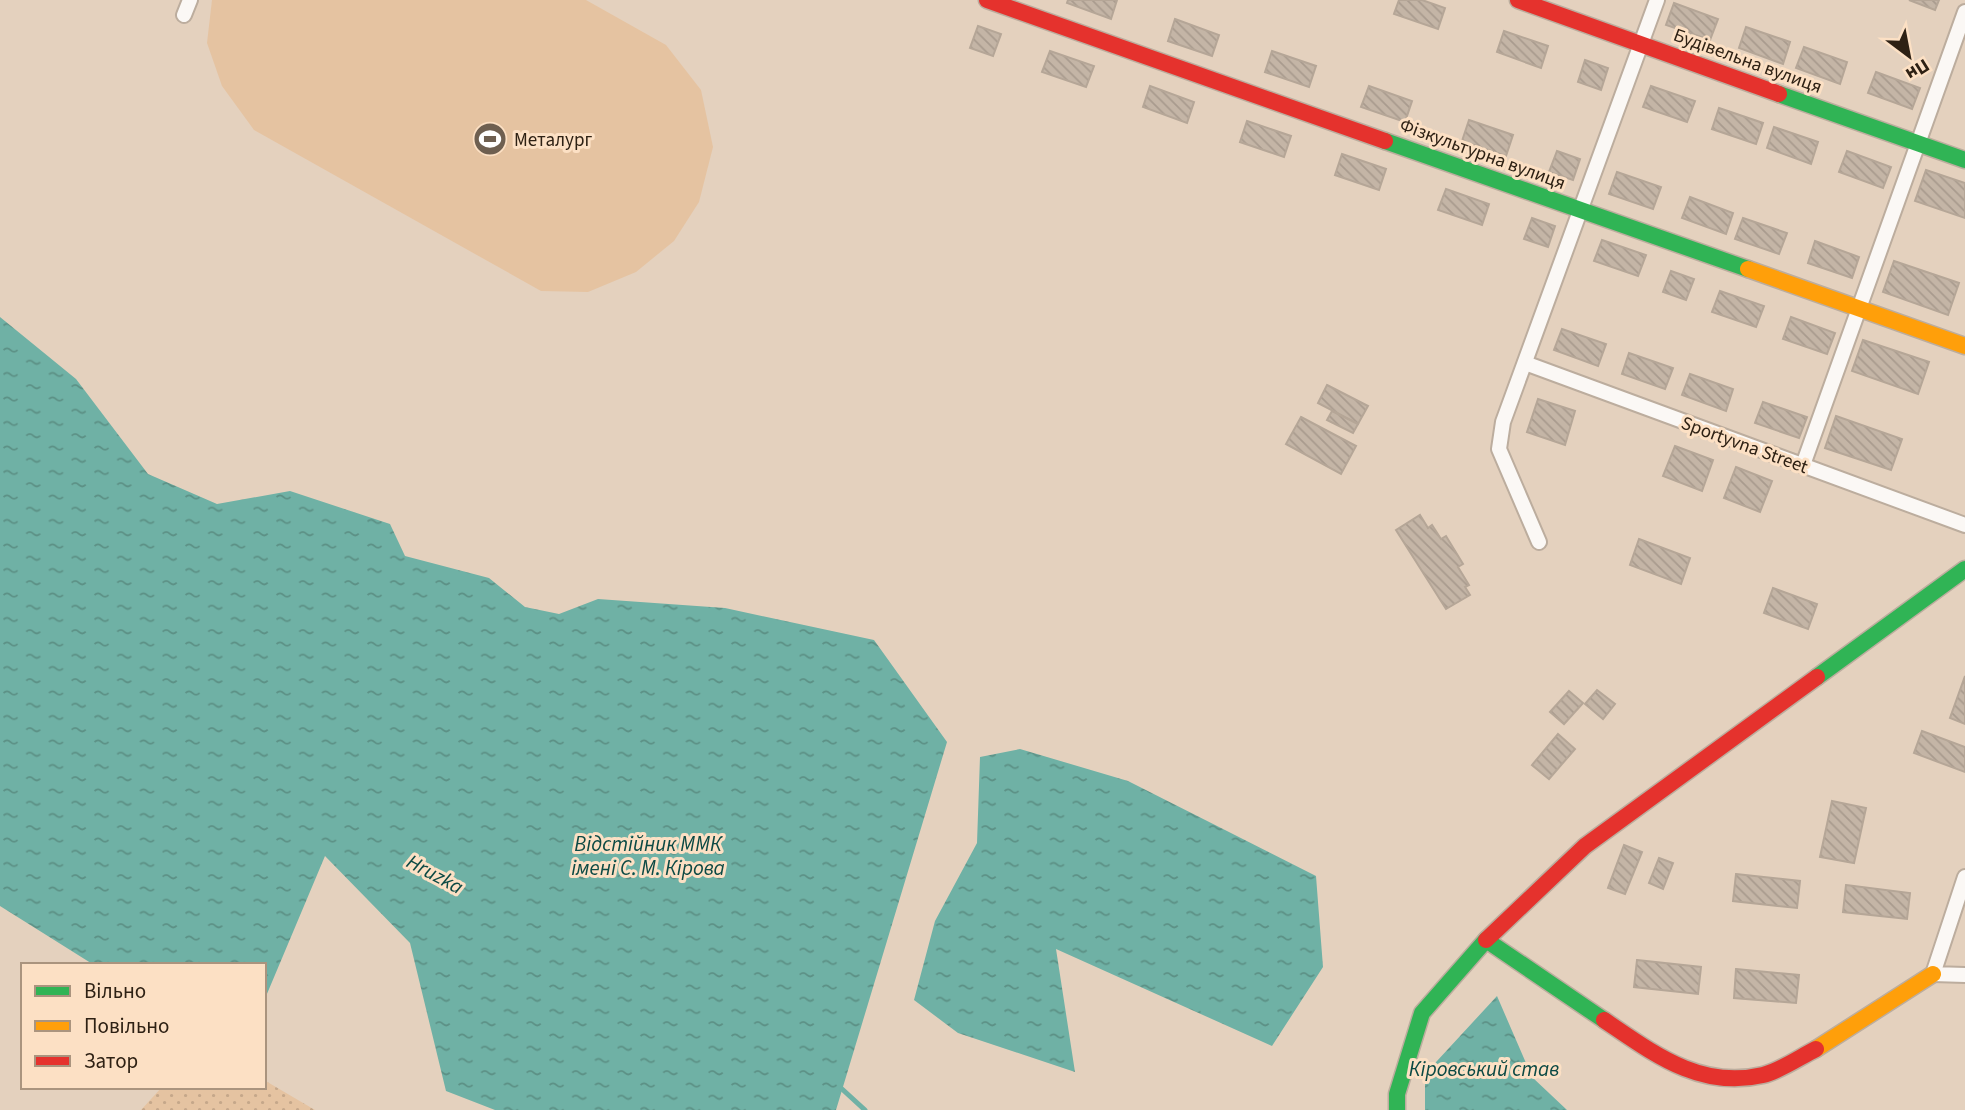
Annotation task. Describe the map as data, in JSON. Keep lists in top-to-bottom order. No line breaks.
{"streets":{"street":["Будівельна вулиця","Фiзкультурна вулиця","Sportyvna Street"]},"water":["Відстійник ММК імені С. М. Кірова","Hruzka","Кіровський став"],"places":{"sports":["Металург"]},"legend":["Вільно","Повільно","Затор"],"north":"bottom right"}
